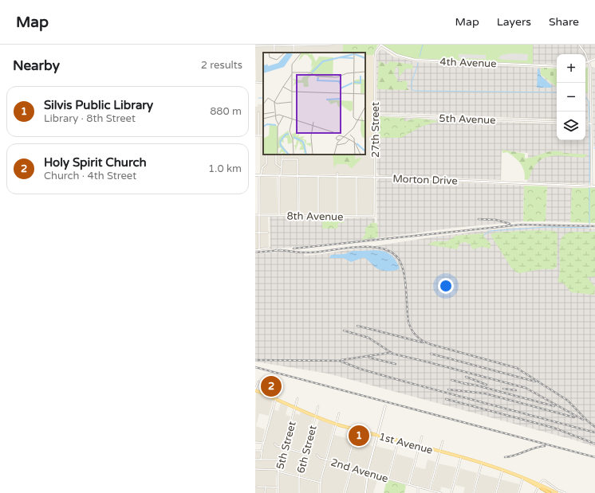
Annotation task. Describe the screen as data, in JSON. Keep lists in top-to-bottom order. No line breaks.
{"streets":{"main road":["1st Avenue"],"street":["4th Avenue","5th Avenue","27th Street","Morton Drive","8th Avenue","5th Street","6th Street","2nd Avenue"]},"crossings":[["4th Avenue","27th Street"],["5th Avenue","27th Street"],["27th Street","Morton Drive"],["27th Street","8th Avenue"],["1st Avenue","5th Street"],["1st Avenue","6th Street"]],"page":{"header":"Map","nav":["Map","Layers","Share"],"heading":["Nearby","2 results"],"map_buttons":["+","−"],"list":[{"mark":"1","name":"Silvis Public Library","note":"Library · 8th Street","value":"880 m"},{"mark":"2","name":"Holy Spirit Church","note":"Church · 4th Street","value":"1.0 km"}],"pins":["2","1"]}}
